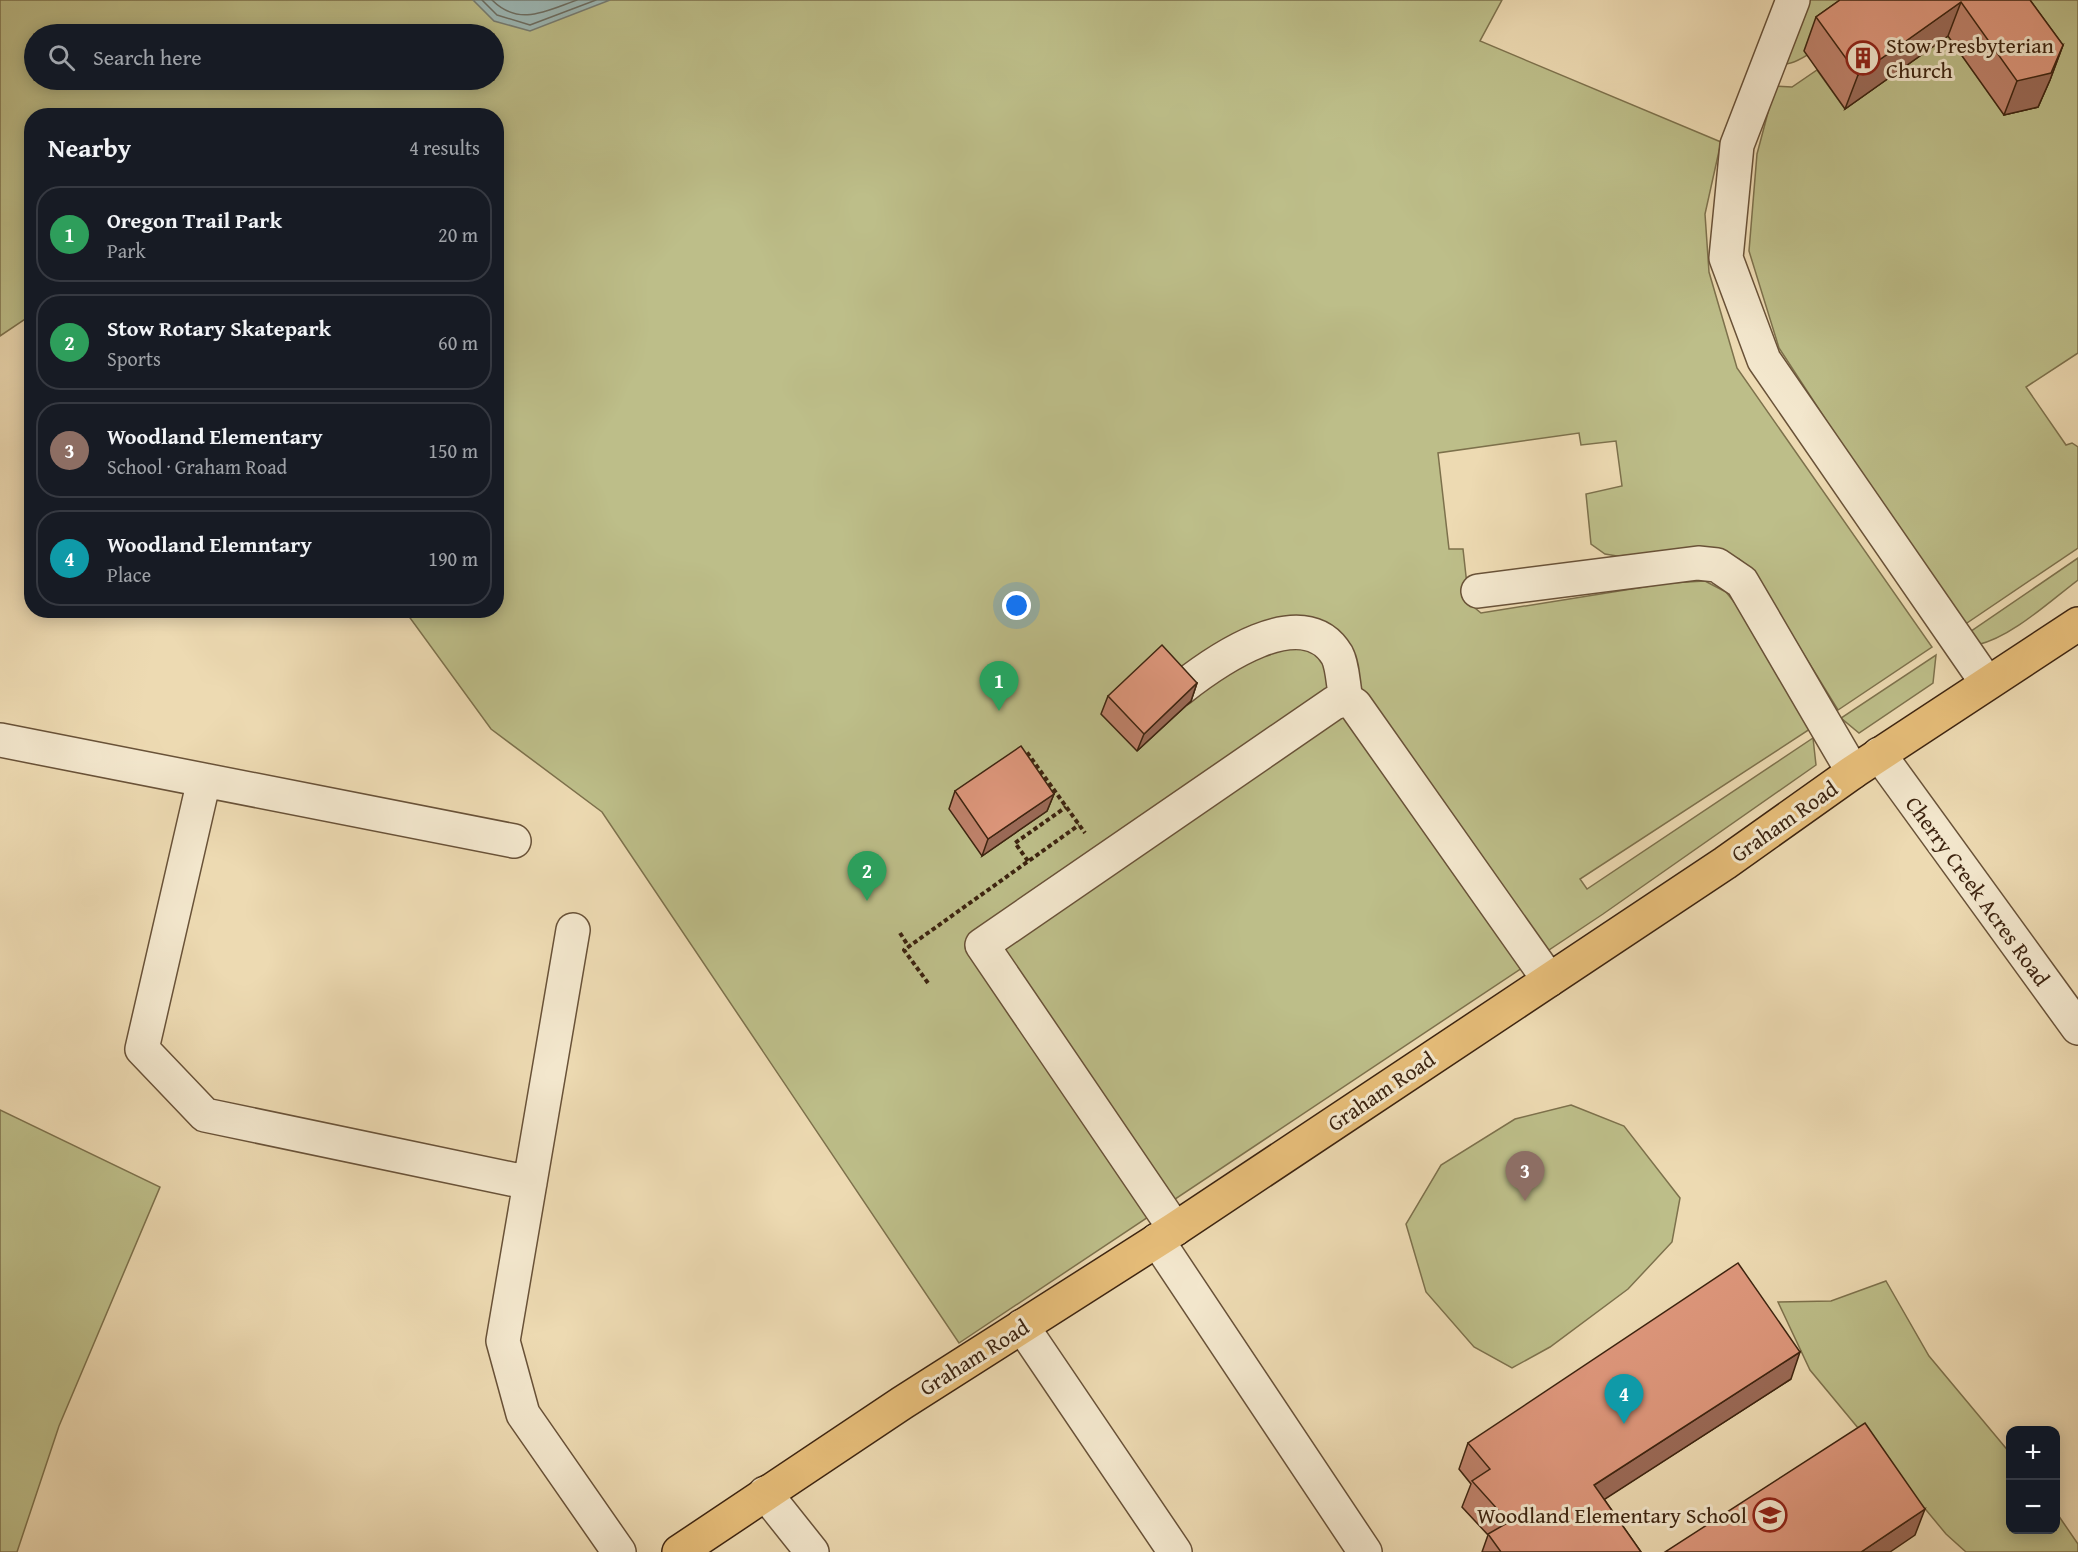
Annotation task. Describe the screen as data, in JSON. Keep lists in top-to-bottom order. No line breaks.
{"streets":{"main road":["Graham Road"],"street":["Cherry Creek Acres Road"]},"crossings":[["Graham Road","Cherry Creek Acres Road"]],"places":{"building":["Stow Presbyterian Church"],"school or university":["Woodland Elementary School"]},"page":{"search":"Search here","heading":["Nearby","4 results"],"list":[{"mark":"1","name":"Oregon Trail Park","note":"Park","value":"20 m"},{"mark":"2","name":"Stow Rotary Skatepark","note":"Sports","value":"60 m"},{"mark":"3","name":"Woodland Elementary","note":"School · Graham Road","value":"150 m"},{"mark":"4","name":"Woodland Elemntary","note":"Place","value":"190 m"}],"pins":["1","2","3","4"],"map_buttons":["+","−"]}}
